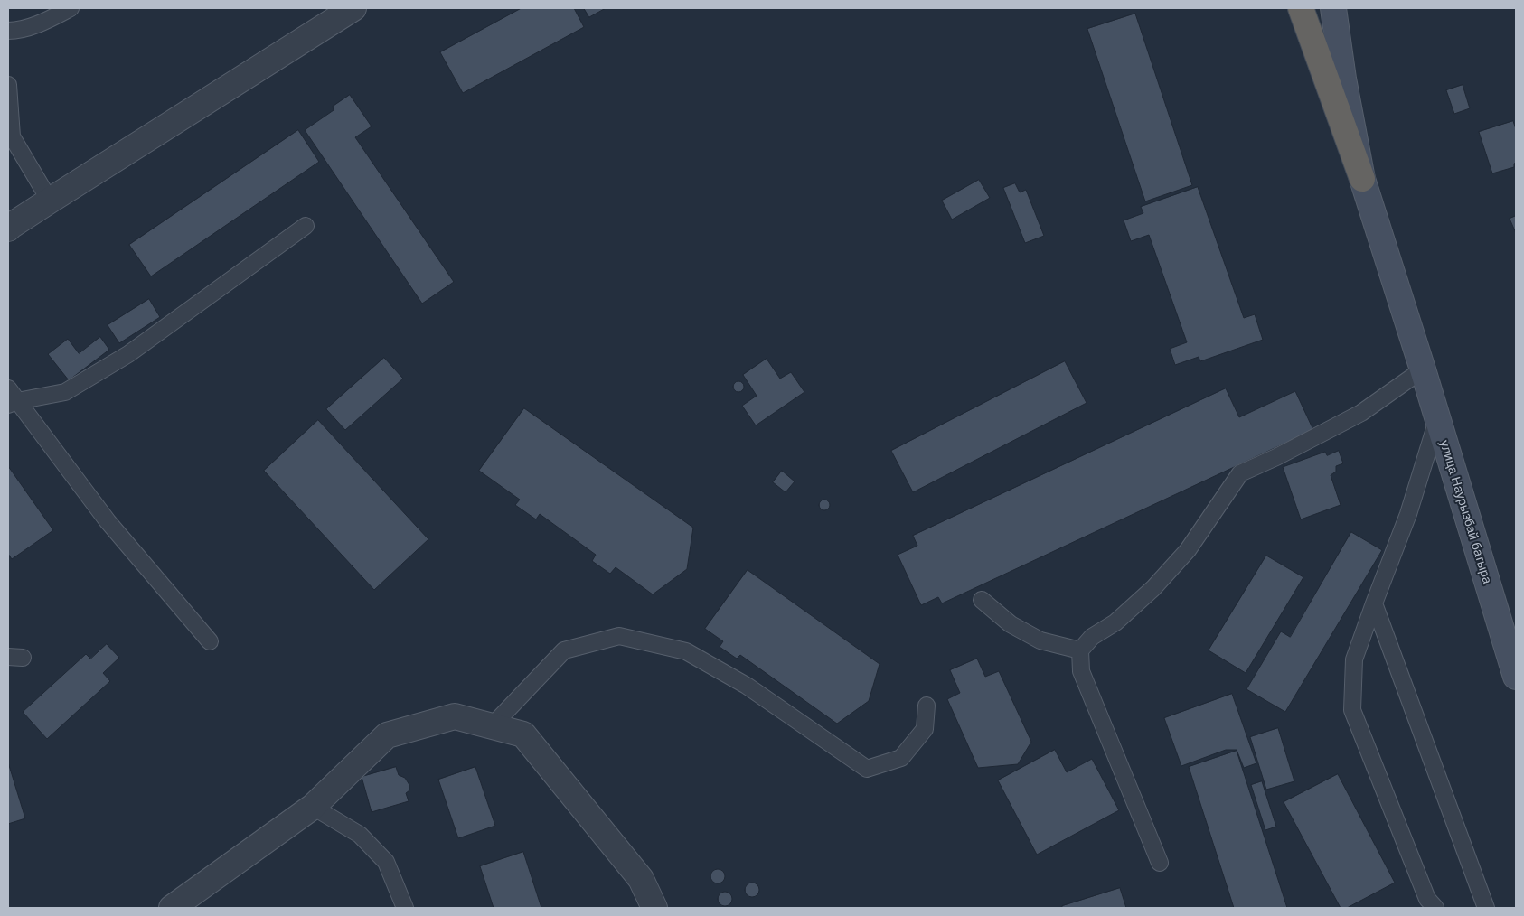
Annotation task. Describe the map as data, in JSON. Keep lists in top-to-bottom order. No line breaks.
{"streets":{"main road":["улица Наурызбай батыра"]}}
